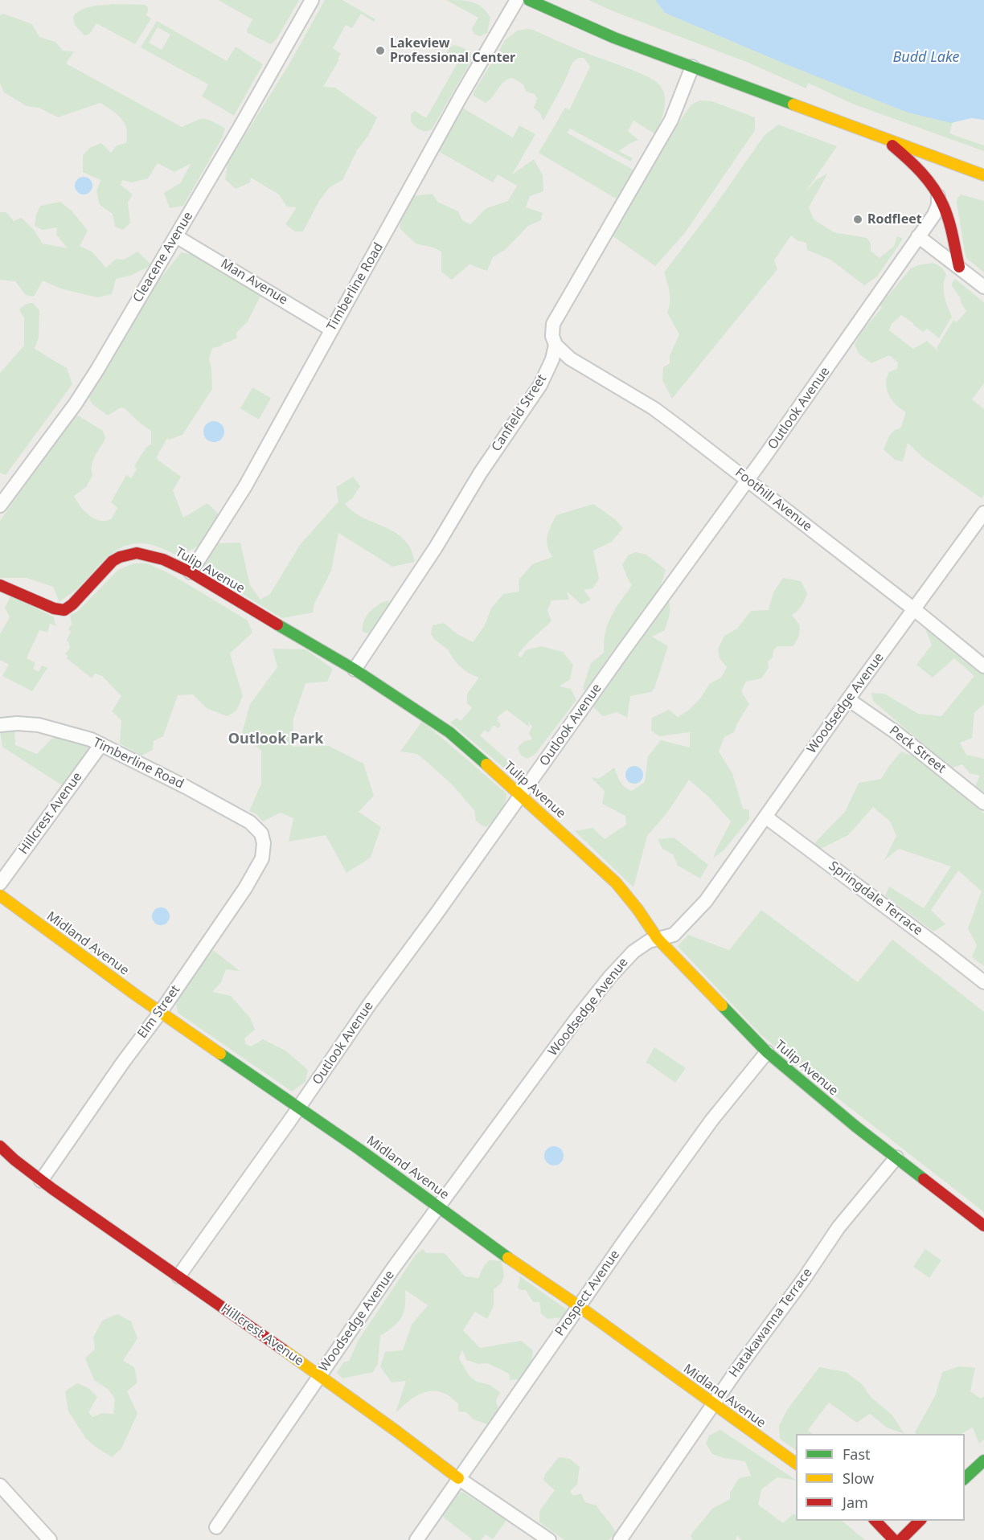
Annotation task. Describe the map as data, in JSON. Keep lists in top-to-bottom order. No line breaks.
{"streets":{"street":["Cleacene Avenue","Man Avenue","Timberline Road","Outlook Avenue","Canfield Street","Foothill Avenue","Tulip Avenue","Woodsedge Avenue","Peck Street","Hillcrest Avenue","Springdale Terrace","Midland Avenue","Elm Street","Prospect Avenue","Hatakawanna Terrace"]},"crossings":[["Cleacene Avenue","Man Avenue"],["Man Avenue","Timberline Road"],["Timberline Road","Tulip Avenue"],["Timberline Road","Hillcrest Avenue"],["Timberline Road","Elm Street"],["Outlook Avenue","Foothill Avenue"],["Outlook Avenue","Tulip Avenue"],["Outlook Avenue","Hillcrest Avenue"],["Outlook Avenue","Midland Avenue"],["Canfield Street","Foothill Avenue"],["Canfield Street","Tulip Avenue"],["Foothill Avenue","Woodsedge Avenue"],["Tulip Avenue","Woodsedge Avenue"],["Tulip Avenue","Prospect Avenue"],["Tulip Avenue","Hatakawanna Terrace"],["Woodsedge Avenue","Peck Street"],["Woodsedge Avenue","Hillcrest Avenue"],["Woodsedge Avenue","Springdale Terrace"],["Woodsedge Avenue","Midland Avenue"],["Hillcrest Avenue","Elm Street"],["Hillcrest Avenue","Prospect Avenue"],["Midland Avenue","Elm Street"],["Midland Avenue","Prospect Avenue"],["Midland Avenue","Hatakawanna Terrace"]],"districts":["Outlook Park"],"water":["Budd Lake"],"places":["Lakeview Professional Center","Rodfleet"],"legend":["Fast","Slow","Jam"]}
